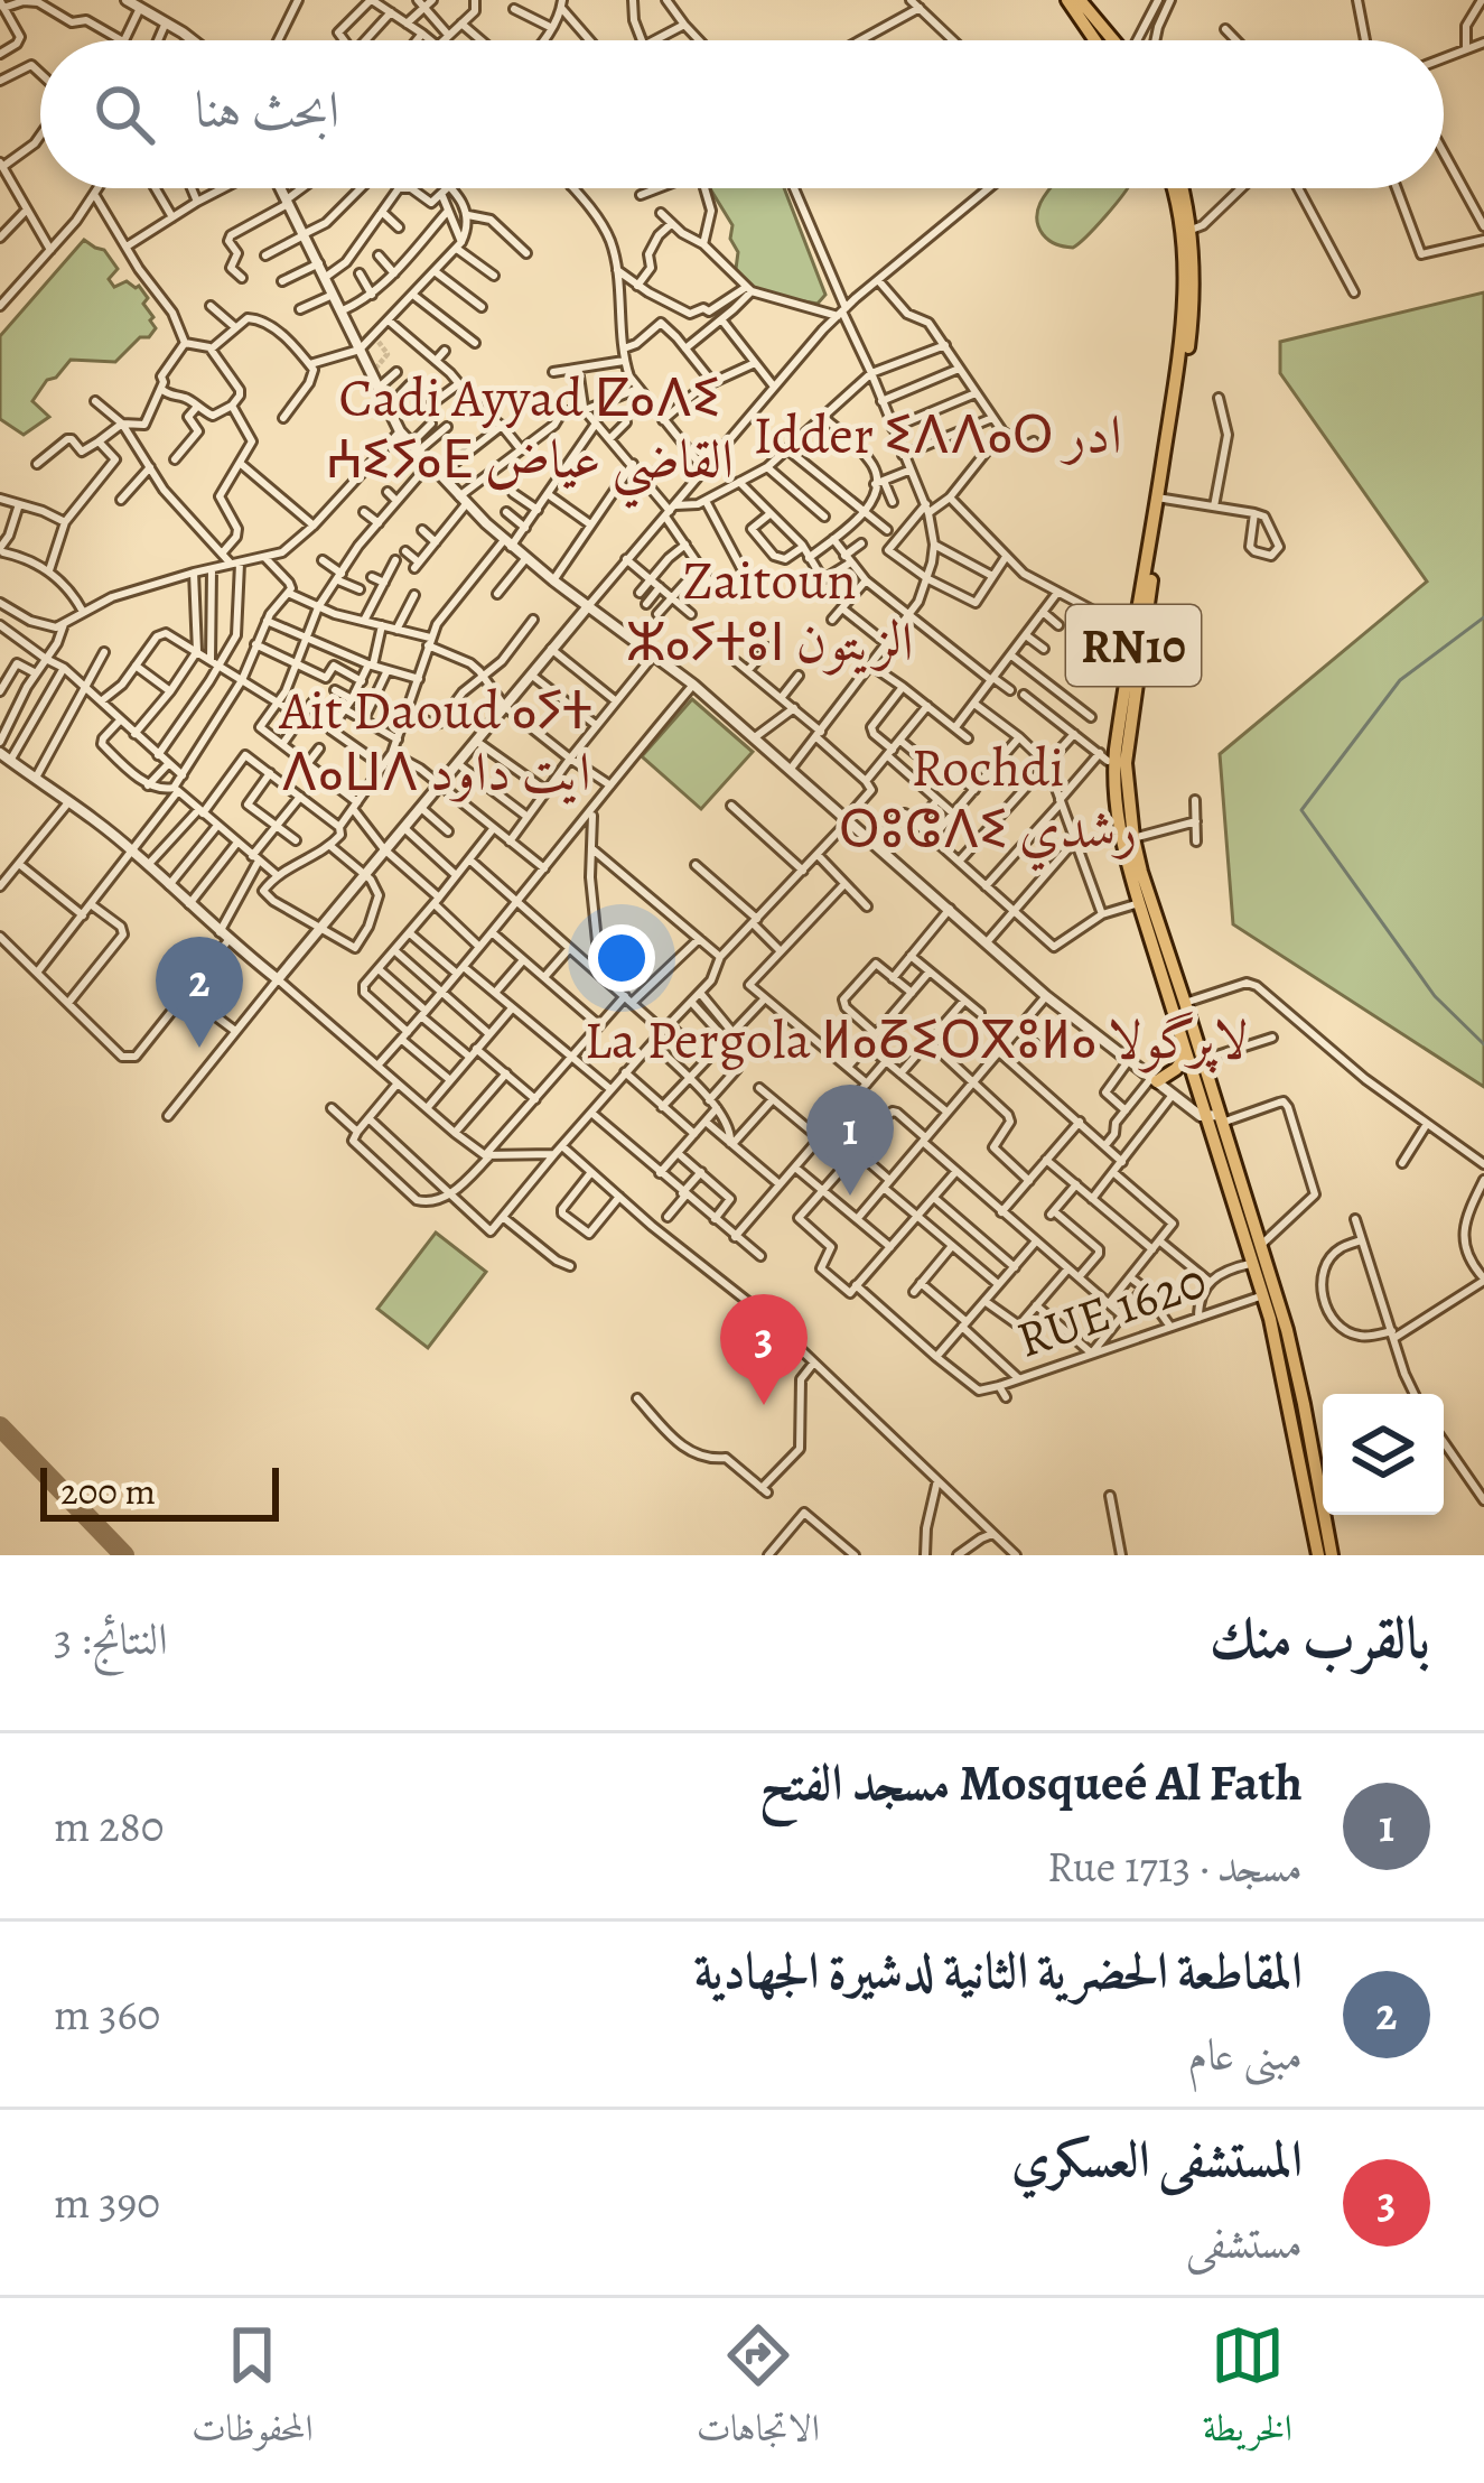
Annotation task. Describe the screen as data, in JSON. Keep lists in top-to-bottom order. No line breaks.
{"streets":{"main road":["RN10"],"street":["RUE 1620"]},"crossings":[["RN10","RUE 1620"]],"districts":["Cadi Ayyad ⵇⴰⴷⵉ ⵄⵉⵢⴰⴹ القاضي عياض","Idder ⵉⴷⴷⴰⵔ ادر","Zaitoun ⵣⴰⵢⵜⵓⵏ الزيتون","Ait Daoud ⴰⵢⵜ ⴷⴰⵡⴷ ايت داود","Rochdi ⵔⵓⵛⴷⵉ رشدي","La Pergola ⵍⴰⵒⵉⵔⴳⵓⵍⴰ لاپرگولا"],"scale_bar":"200 m","page":{"search":"ابحث هنا","pins":["2","1","3"],"scale":"200 m","heading":["بالقرب منك","النتائج: 3"],"list":[{"mark":"1","name":"Mosqueé Al Fath مسجد الفتح","note":"مسجد · Rue 1713","value":"280 m"},{"mark":"2","name":"المقاطعة الحضرية الثانية لدشيرة الجهادية","note":"مبنى عام","value":"360 m"},{"mark":"3","name":"المستشفى العسكري","note":"مستشفى","value":"390 m"}],"nav":["الخريطة","الاتجاهات","المحفوظات"]}}
